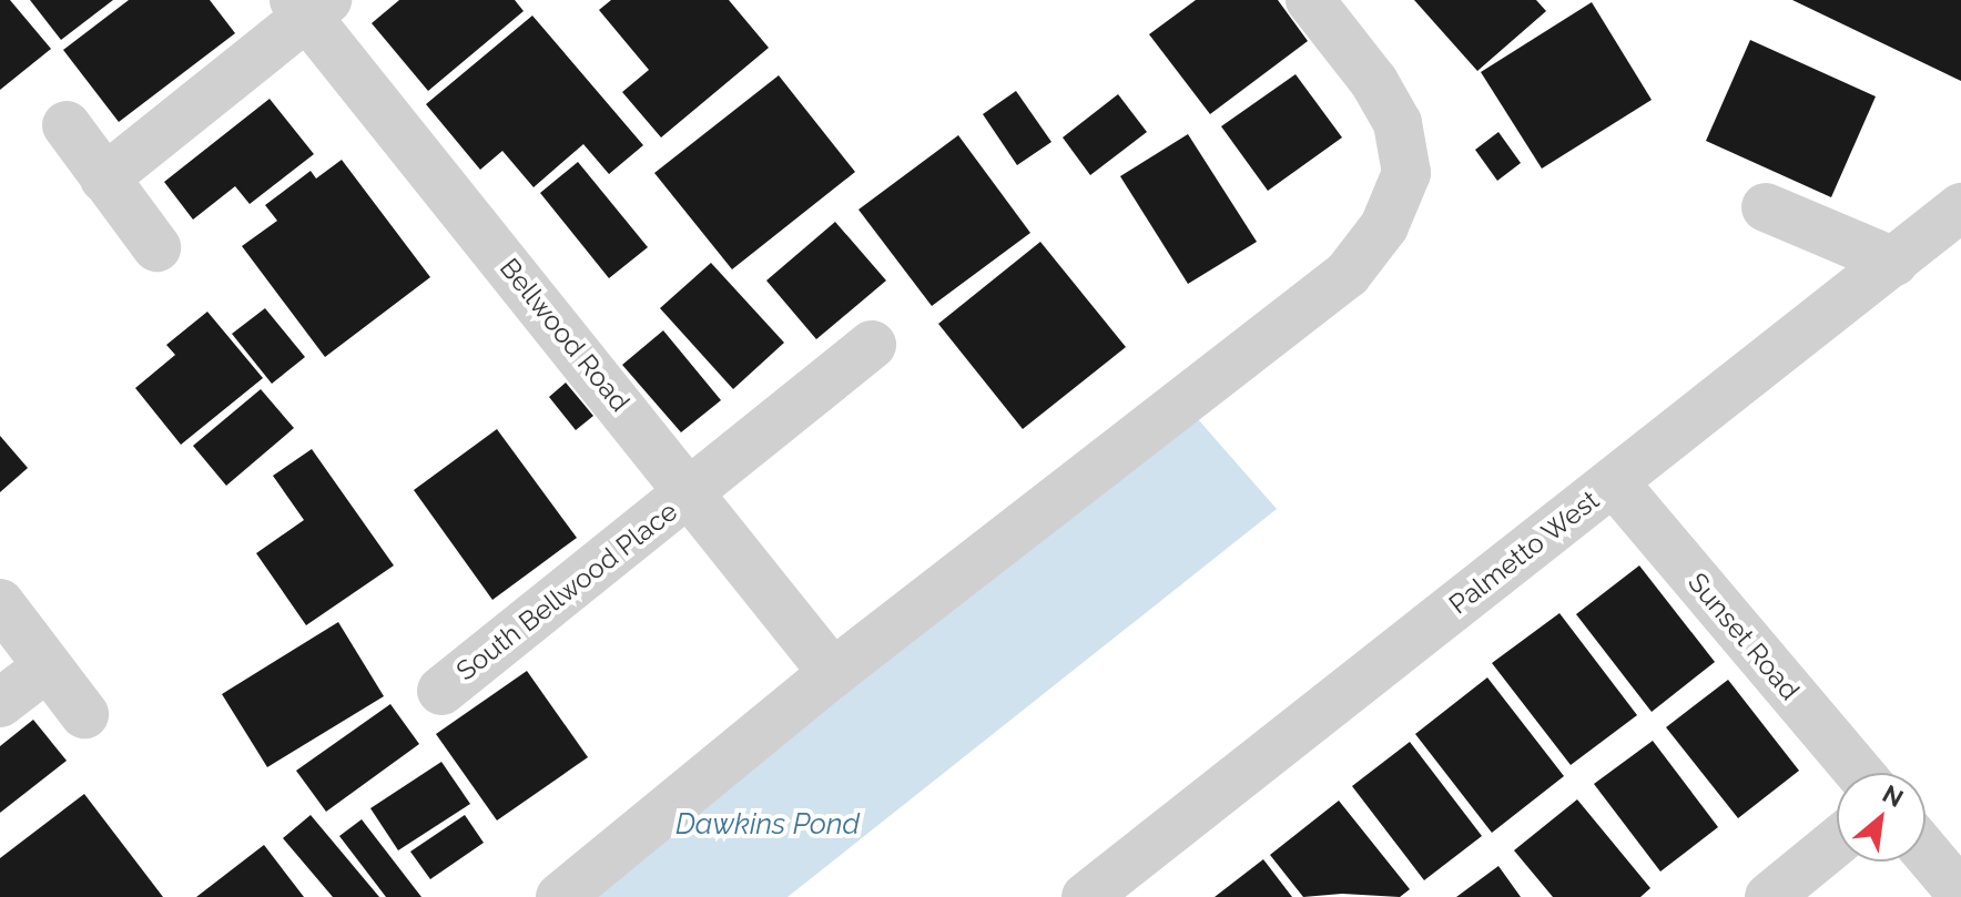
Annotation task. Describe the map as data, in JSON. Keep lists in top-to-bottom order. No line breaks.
{"streets":{"street":["Bellwood Road","Palmetto West","South Bellwood Place","Sunset Road"]},"crossings":[["Bellwood Road","South Bellwood Place"],["Palmetto West","Sunset Road"]],"water":["Dawkins Pond"],"north":"top right"}
